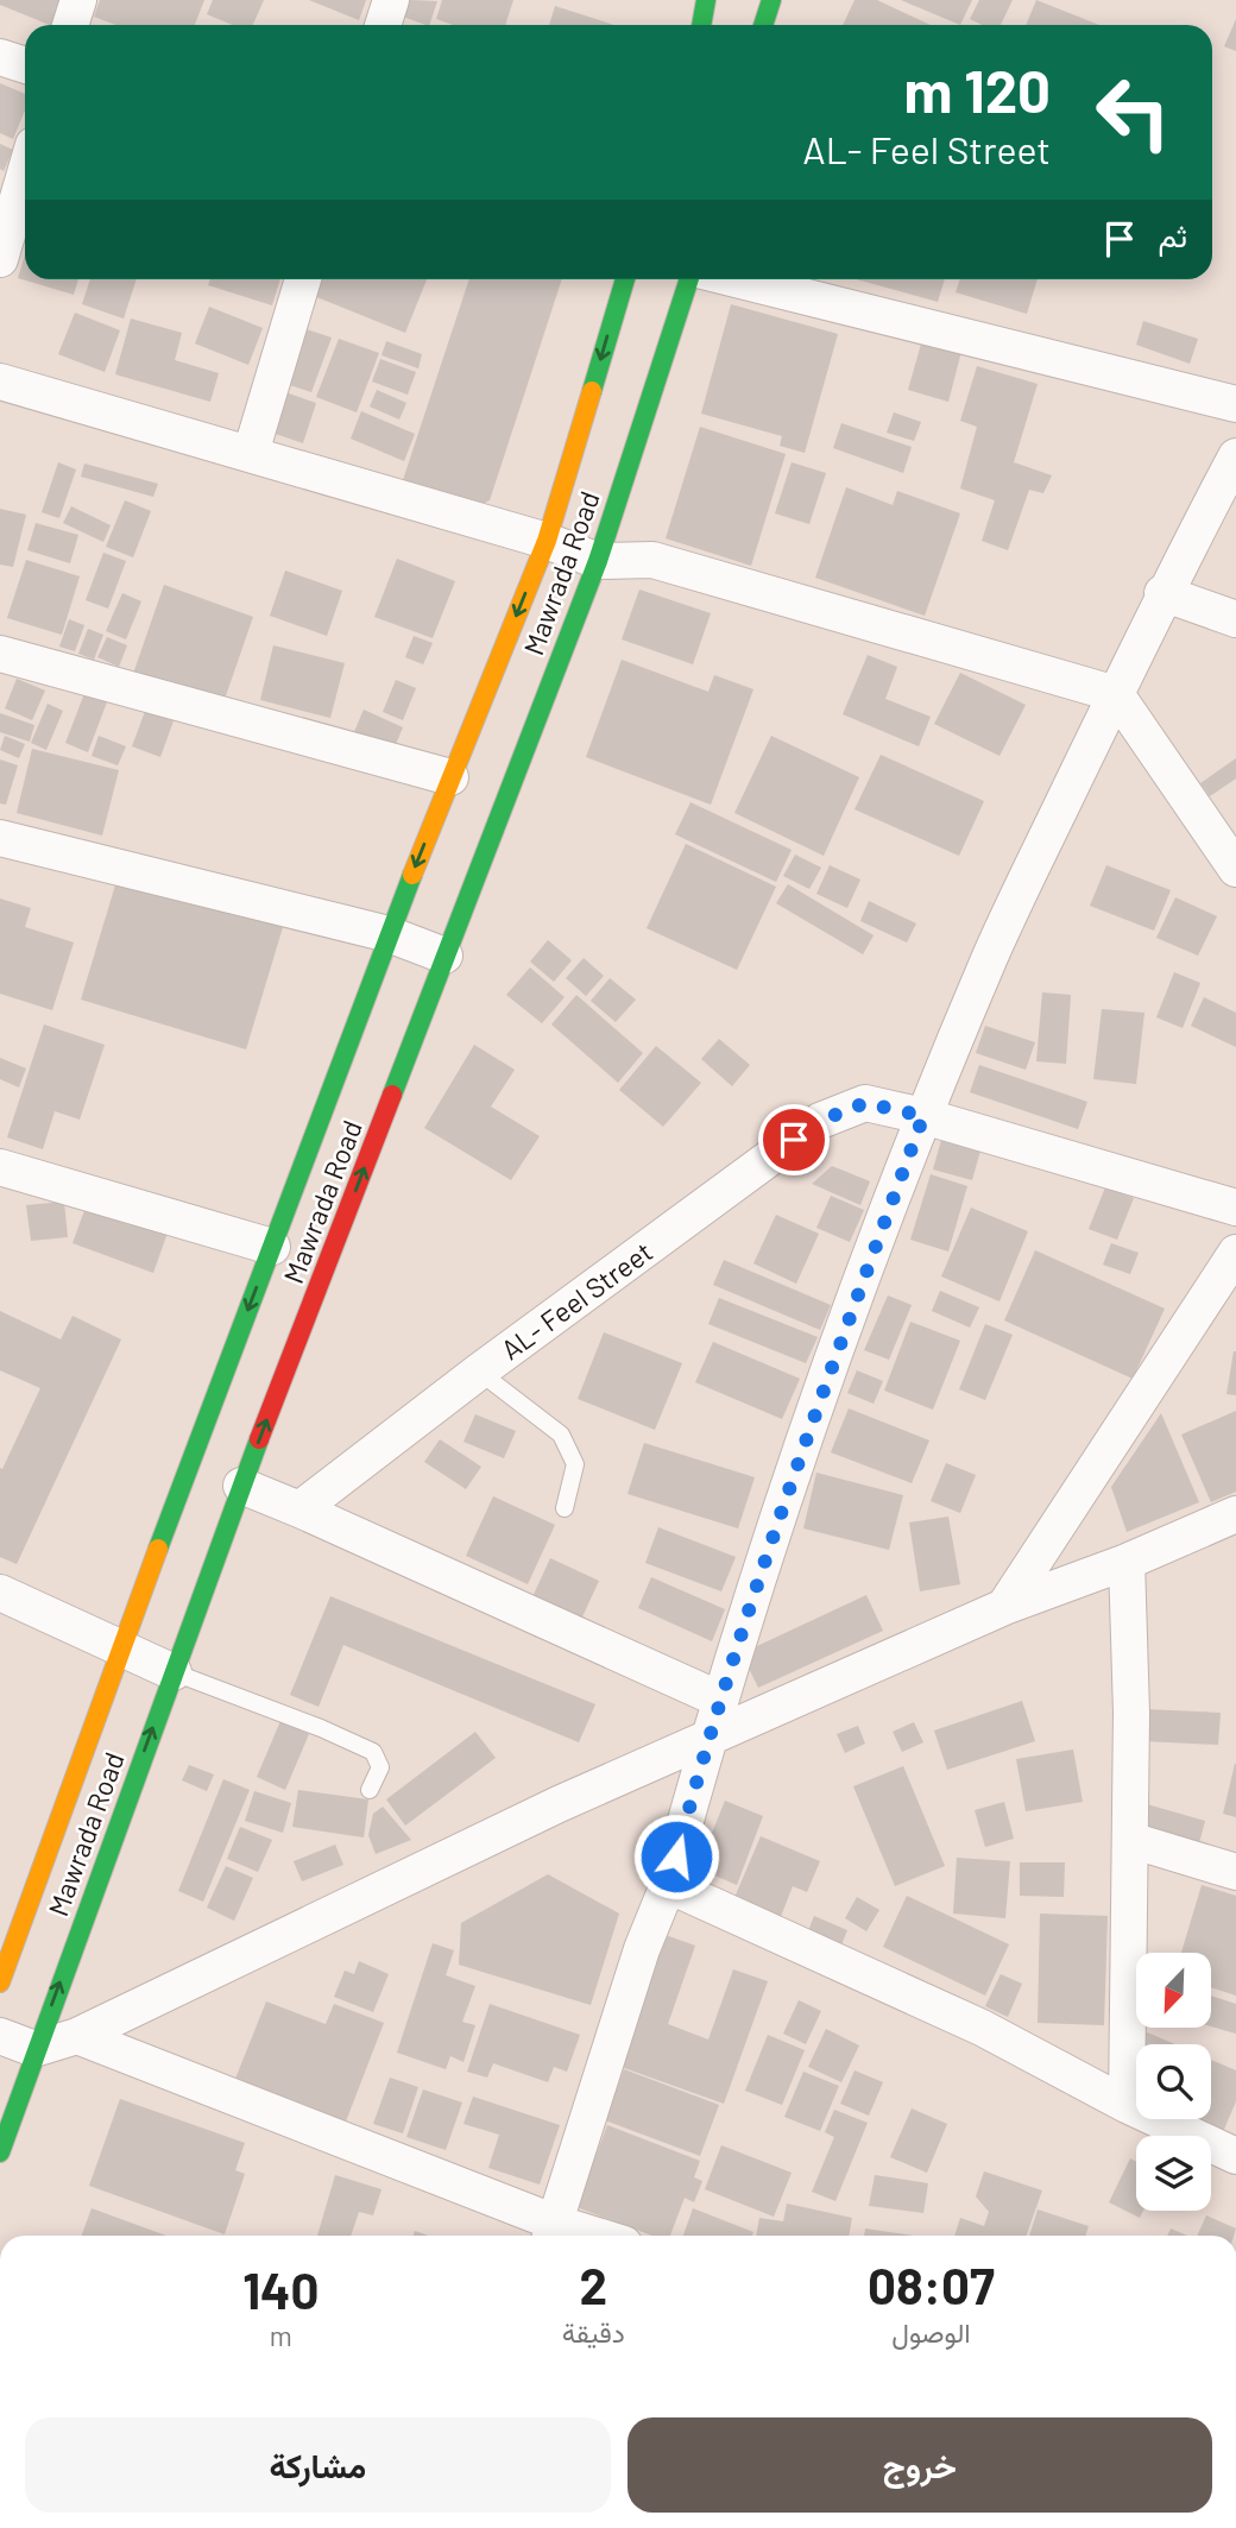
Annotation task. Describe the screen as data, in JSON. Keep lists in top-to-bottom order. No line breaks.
{"streets":{"main road":["Mawrada Road"],"street":["AL- Feel Street"]},"north":"bottom left","page":{"turn":["120 m","AL- Feel Street"],"then":"ثم","eta":["08:07","الوصول","2","دقيقة","140","m"],"buttons":["خروج","مشاركة"]}}
